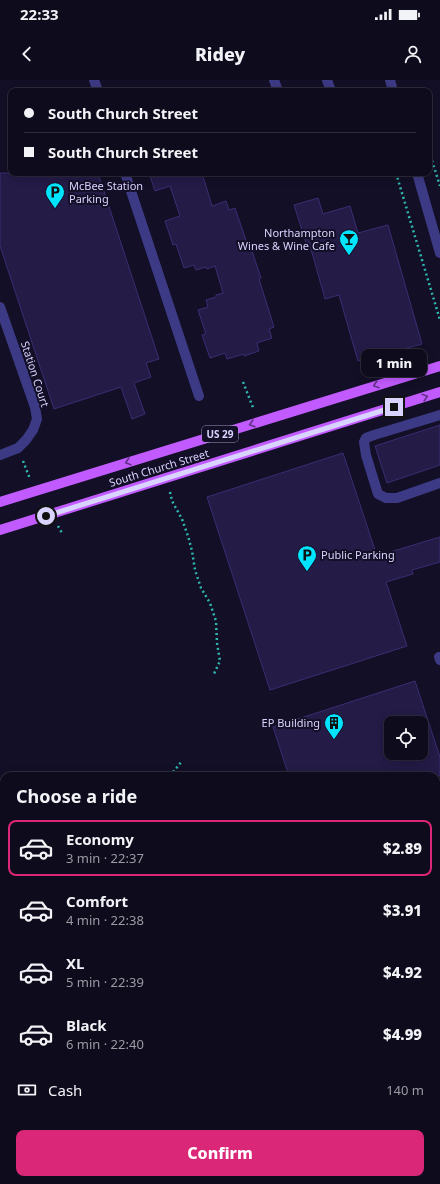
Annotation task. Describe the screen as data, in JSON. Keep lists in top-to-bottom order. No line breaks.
{"streets":{"main road":["US 29","South Church Street"],"street":["Station Court"]},"places":{"parking":["McBee Station Parking","Public Parking"],"bar":["Northampton Wines & Wine Cafe"],"building":["EP Building"]},"page":{"status":"22:33","header":"Ridey","banner":["South Church Street","South Church Street"],"bubble":"1 min","heading":"Choose a ride","list":[{"name":"Economy","note":"3 min · 22:37","value":"$2.89"},{"name":"Comfort","note":"4 min · 22:38","value":"$3.91"},{"name":"XL","note":"5 min · 22:39","value":"$4.92"},{"name":"Black","note":"6 min · 22:40","value":"$4.99"}],"pay":["Cash","140 m"],"buttons":"Confirm"}}
